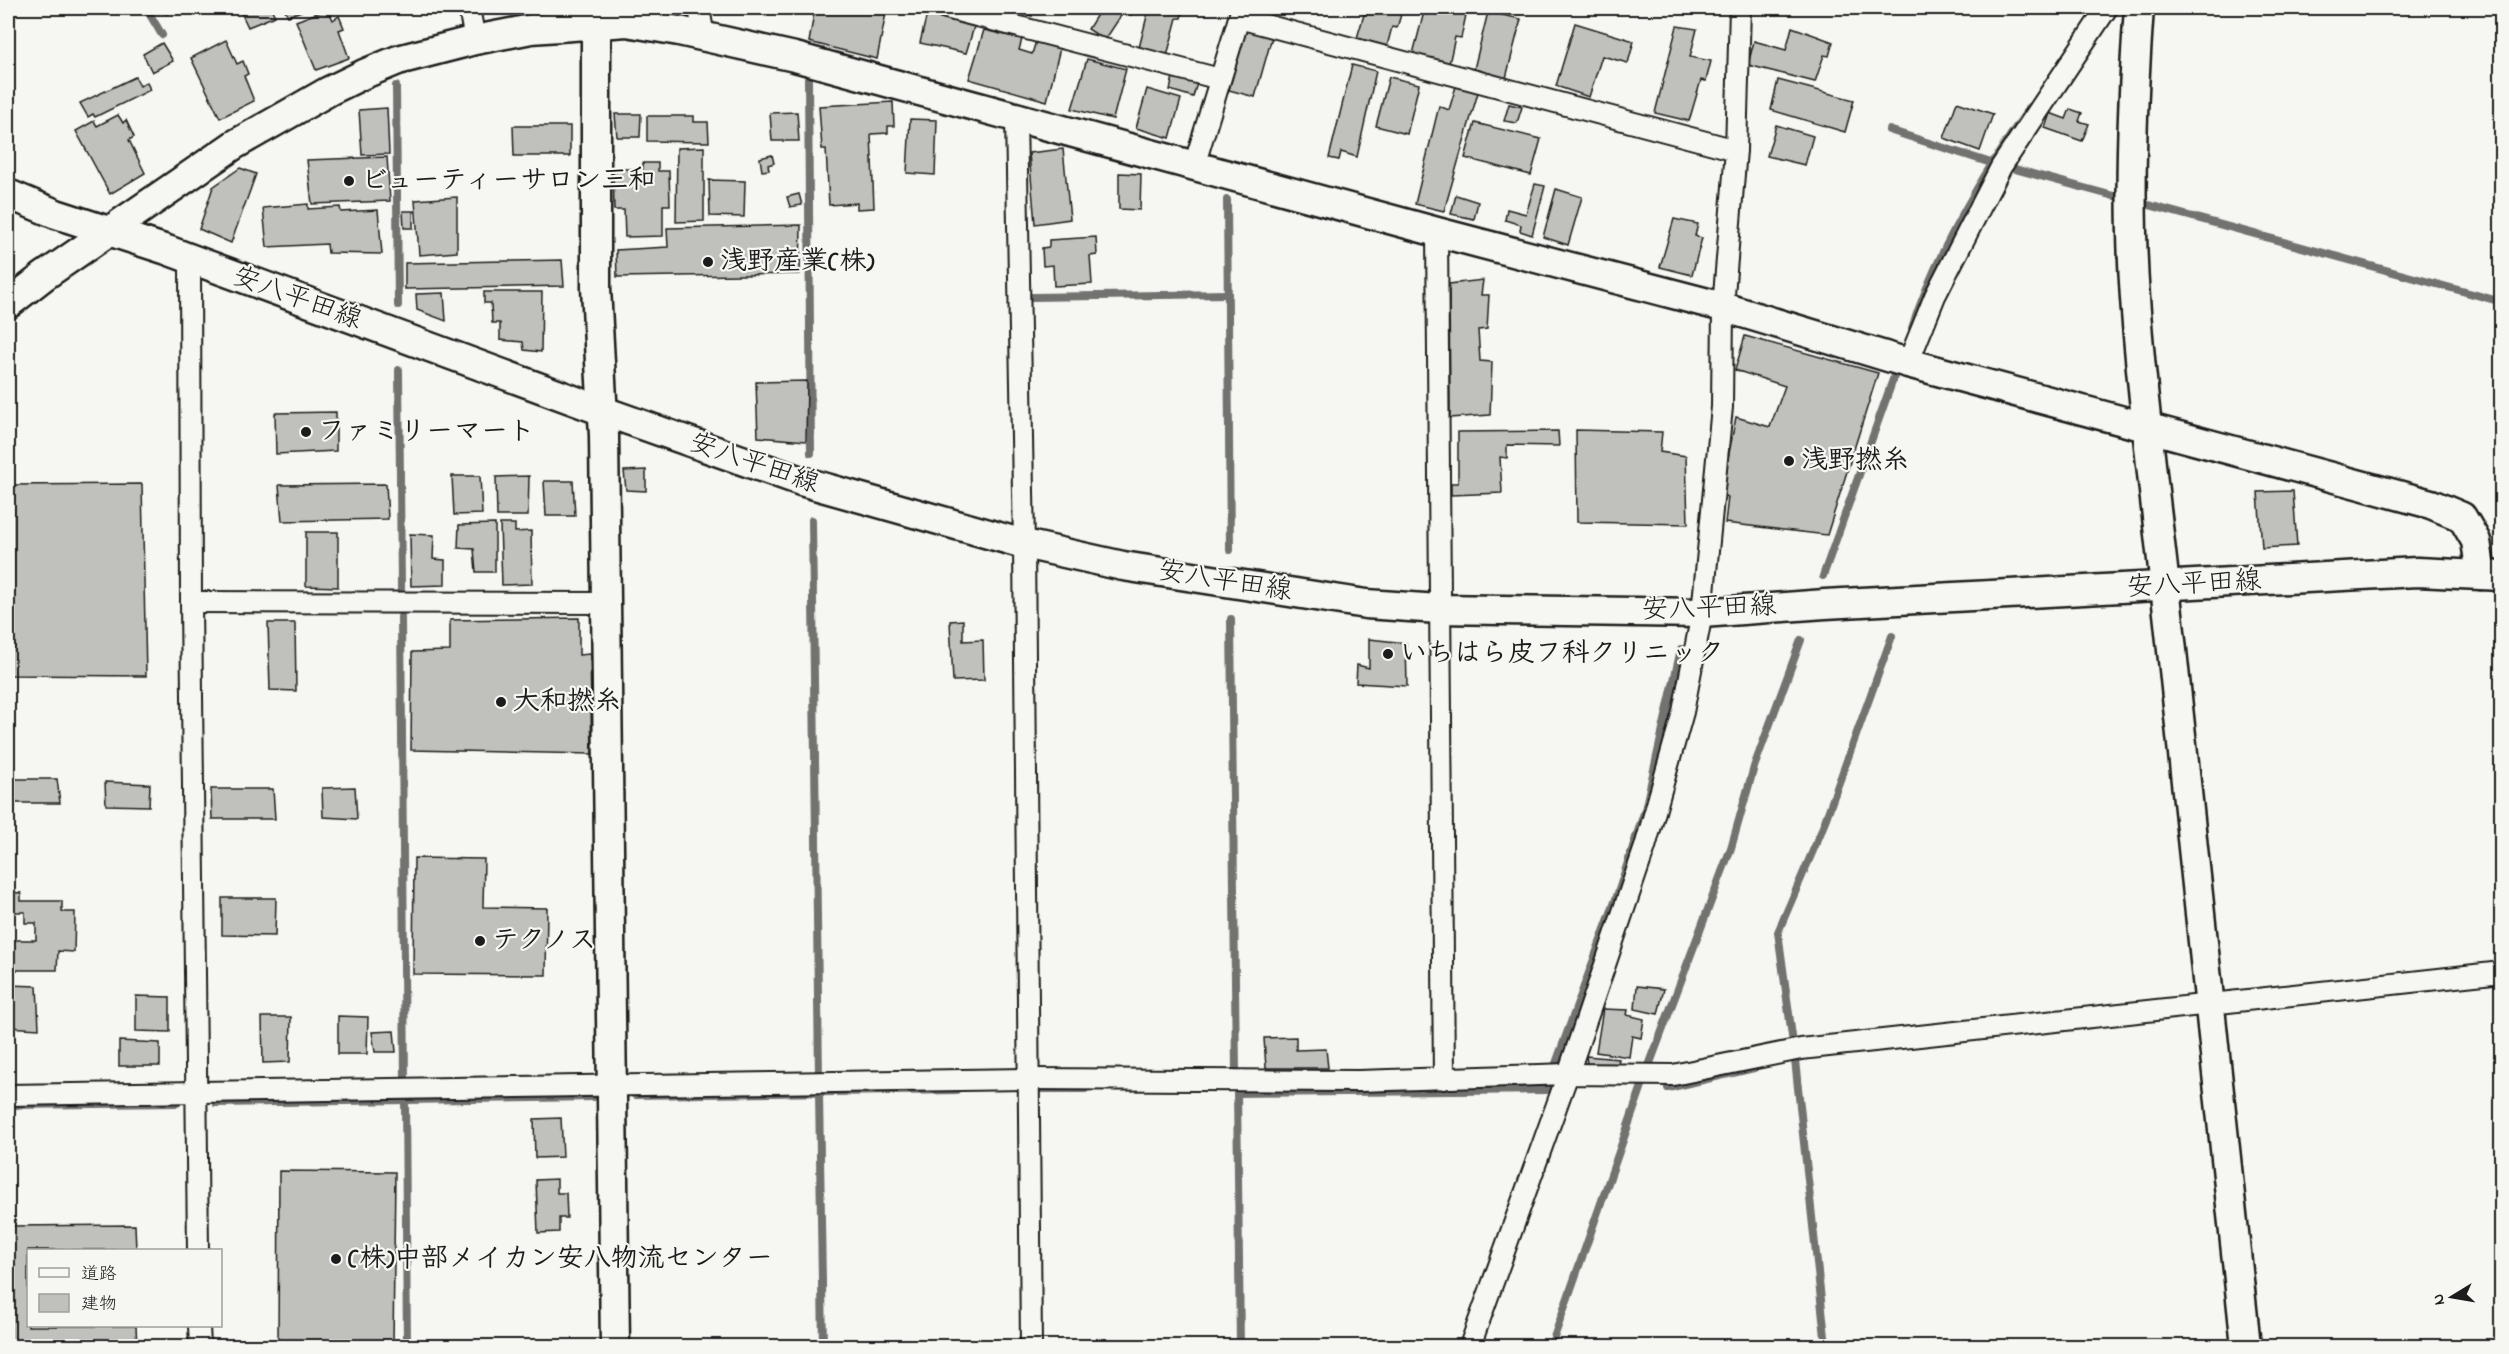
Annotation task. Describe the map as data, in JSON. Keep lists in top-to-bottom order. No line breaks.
{"streets":{"street":["安八平田線"]},"places":["ビューティーサロン三和","浅野産業(株)","ファミリーマート","浅野撚糸","いちはら皮フ科クリニック","大和撚糸","テクノス","(株)中部メイカン安八物流センター"],"legend":["道路","建物"],"north":"left"}
